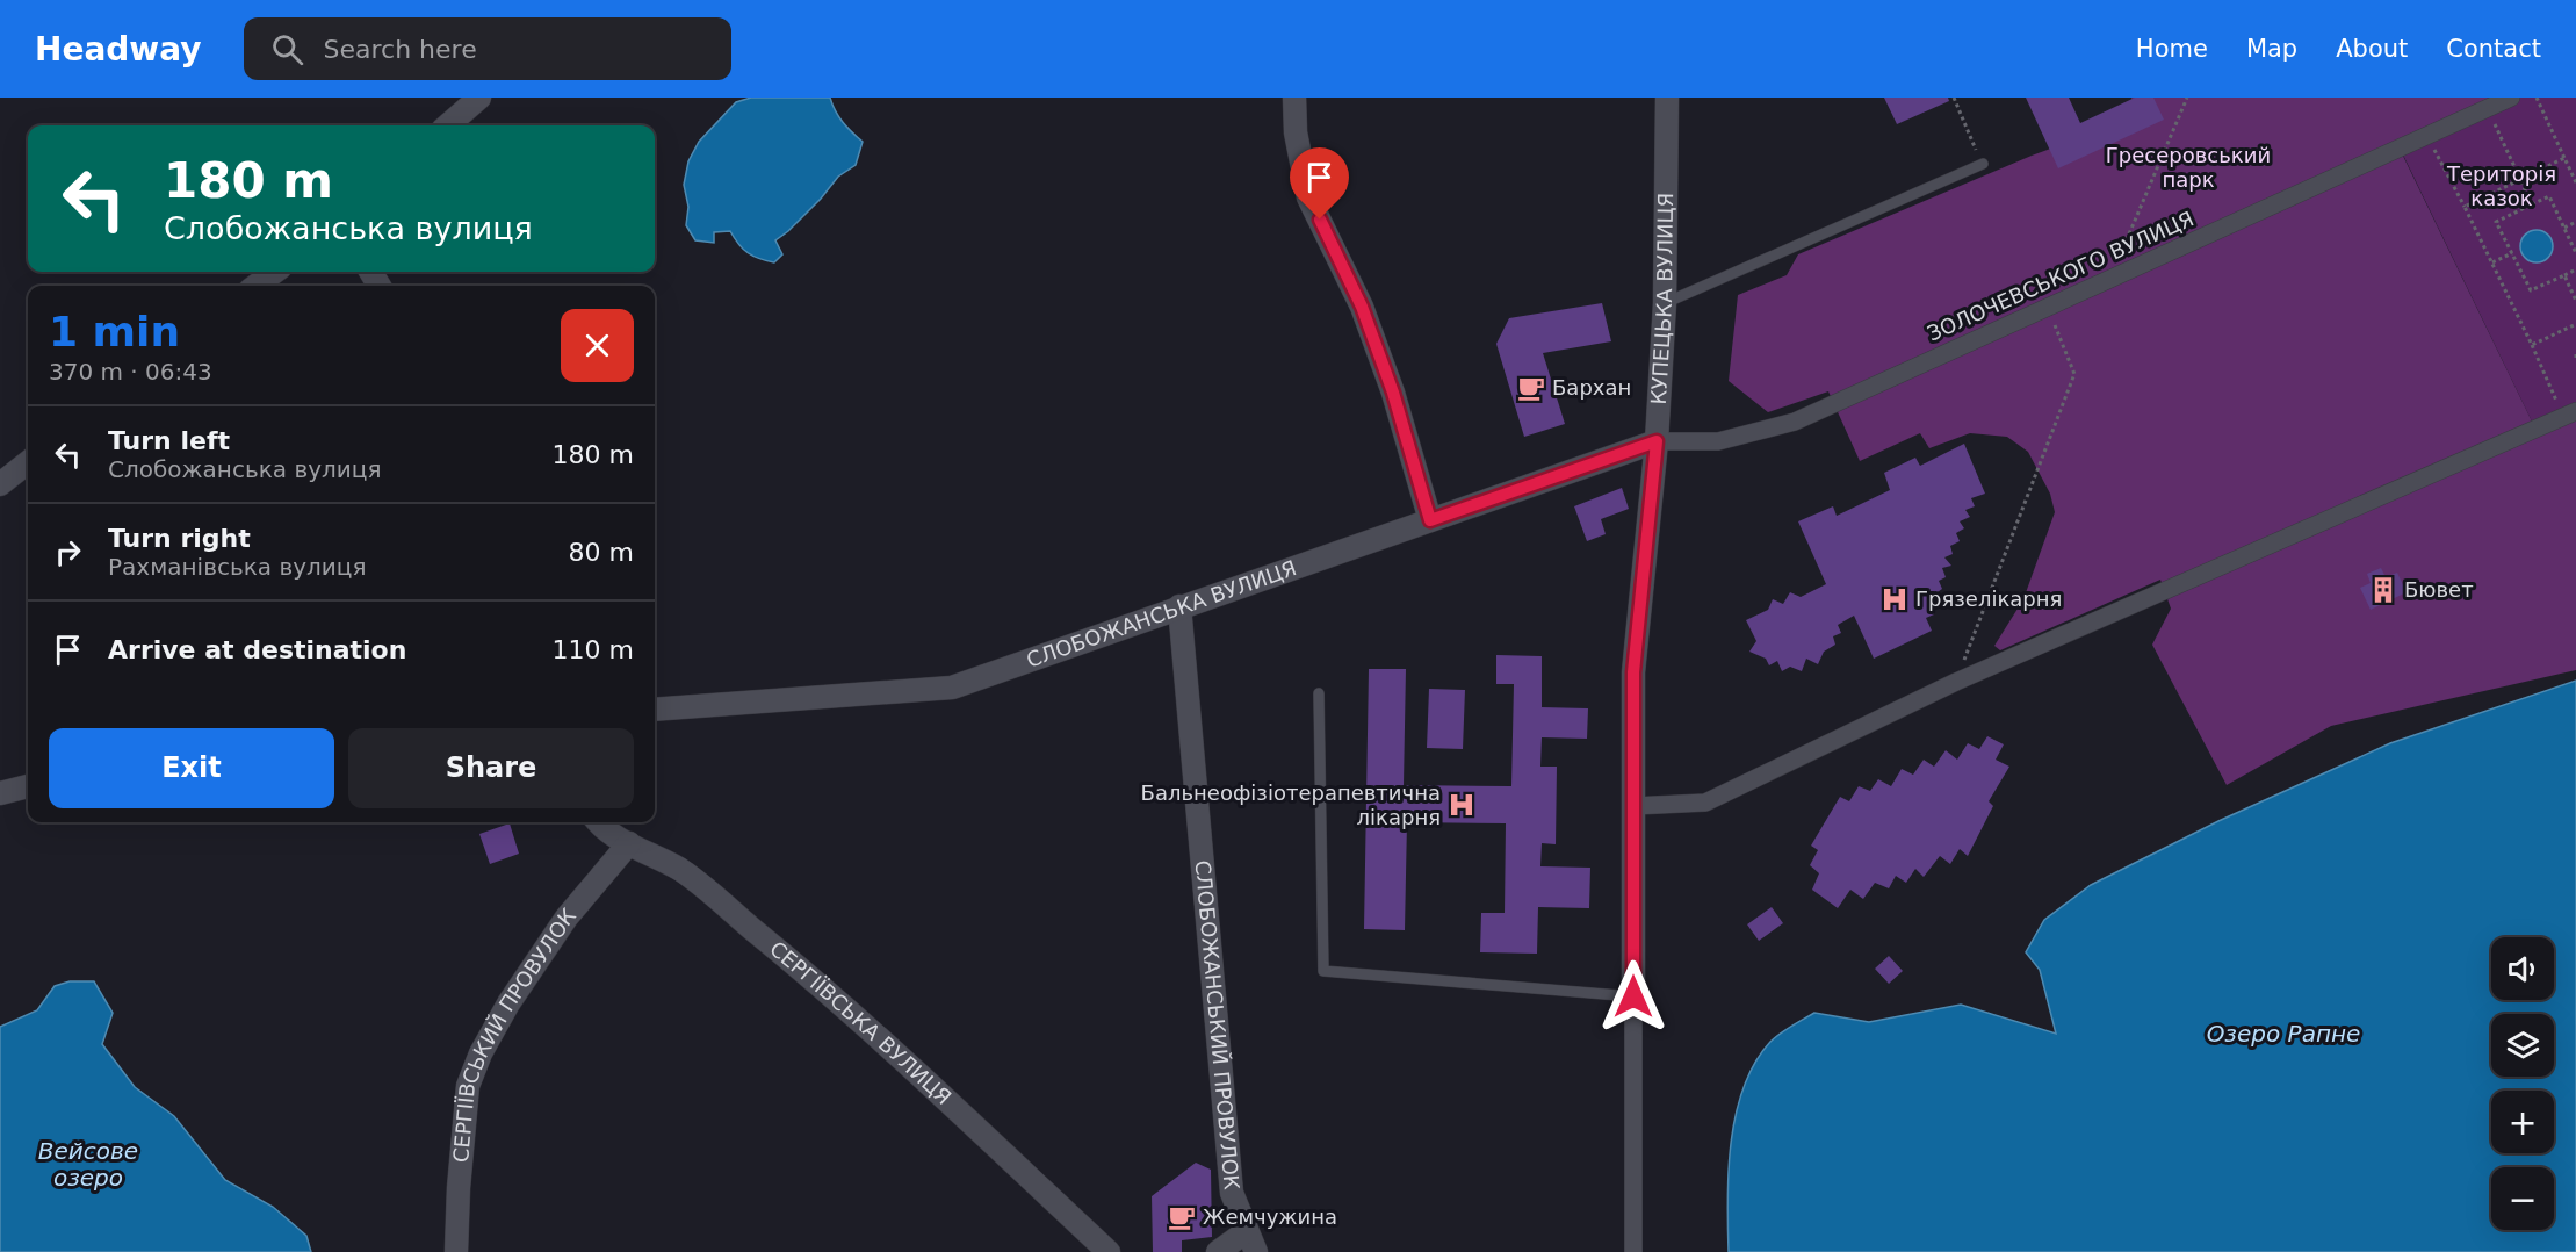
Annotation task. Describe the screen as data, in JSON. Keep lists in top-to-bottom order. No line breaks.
{"streets":{"street":["ЗОЛОЧЕВСЬКОГО ВУЛИЦЯ","КУПЕЦЬКА ВУЛИЦЯ","СЛОБОЖАНСЬКА ВУЛИЦЯ","СЕРГІЇВСЬКА ВУЛИЦЯ","СЛОБОЖАНСЬКИЙ ПРОВУЛОК","СЕРГІЇВСЬКИЙ ПРОВУЛОК"]},"crossings":[["ЗОЛОЧЕВСЬКОГО ВУЛИЦЯ","КУПЕЦЬКА ВУЛИЦЯ"],["ЗОЛОЧЕВСЬКОГО ВУЛИЦЯ","СЛОБОЖАНСЬКА ВУЛИЦЯ"],["КУПЕЦЬКА ВУЛИЦЯ","СЛОБОЖАНСЬКА ВУЛИЦЯ"],["СЛОБОЖАНСЬКА ВУЛИЦЯ","СЛОБОЖАНСЬКИЙ ПРОВУЛОК"],["СЕРГІЇВСЬКА ВУЛИЦЯ","СЕРГІЇВСЬКИЙ ПРОВУЛОК"]],"water":["Озеро Рапне","Вейсове озеро"],"parks":["Гресеровський парк","Територія казок"],"places":{"cafe":["Бархан","Жемчужина"],"building":["Бювет"],"hospital":["Грязелікарня","Бальнеофізіотерапевтична лікарня"]},"page":{"header":"Headway","search":"Search here","nav":["Home","Map","About","Contact"],"turn":["180 m","Слобожанська вулиця"],"heading":["1 min","370 m · 06:43"],"list":[{"name":"Turn left","note":"Слобожанська вулиця","value":"180 m"},{"name":"Turn right","note":"Рахманівська вулиця","value":"80 m"},{"name":"Arrive at destination","value":"110 m"}],"buttons":["Exit","Share"],"map_buttons":["+","−"]}}
